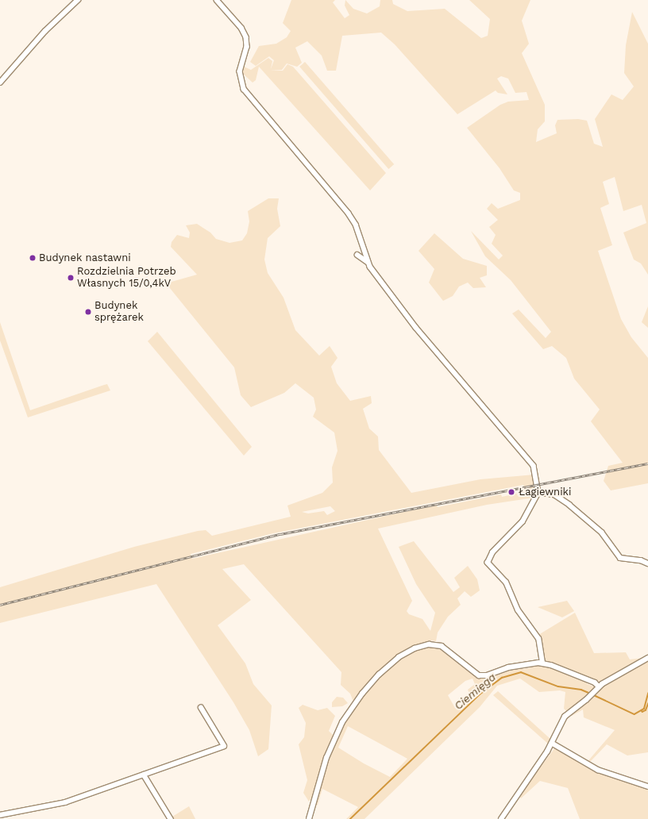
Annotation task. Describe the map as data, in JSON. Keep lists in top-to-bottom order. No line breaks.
{"water":["Ciemięga"],"places":["Budynek nastawni","Rozdzielnia Potrzeb Własnych 15/0,4kV","Budynek sprężarek","Łagiewniki"]}
